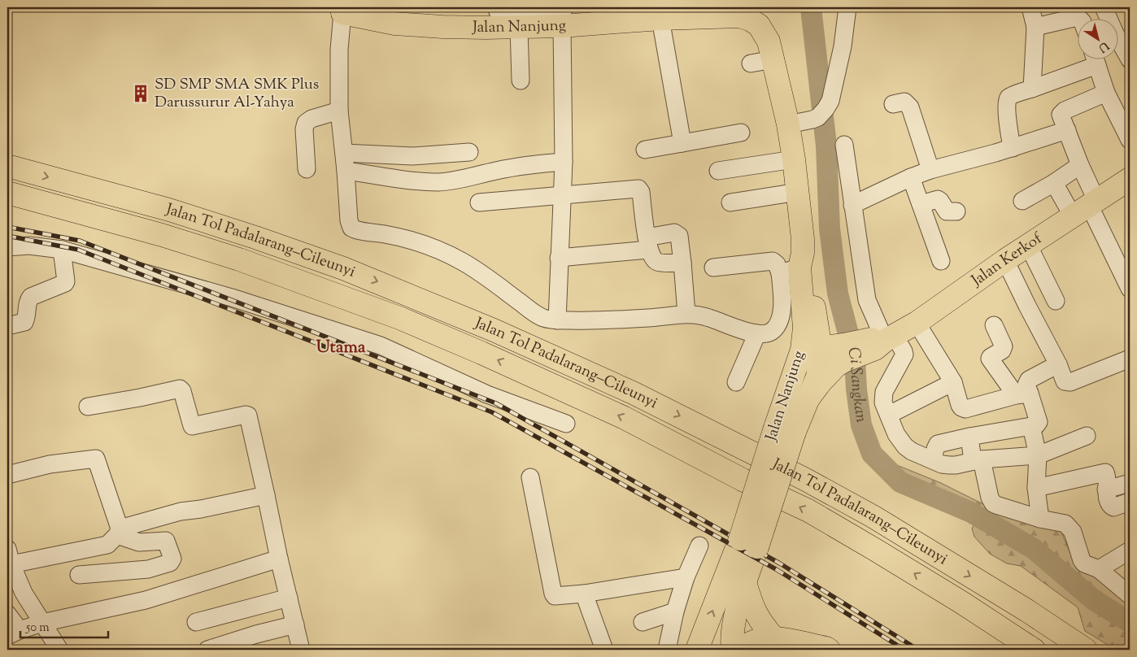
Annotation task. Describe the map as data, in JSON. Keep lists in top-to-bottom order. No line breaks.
{"streets":{"main road":["Jalan Nanjung","Jalan Tol Padalarang–Cileunyi","Jalan Kerkof"]},"crossings":[["Jalan Nanjung","Jalan Kerkof"]],"districts":["Utama"],"water":["Ci Sangkan"],"places":{"building":["SD SMP SMA SMK Plus Darussurur Al-Yahya"]},"scale_bar":"50 m","north":"bottom right"}
